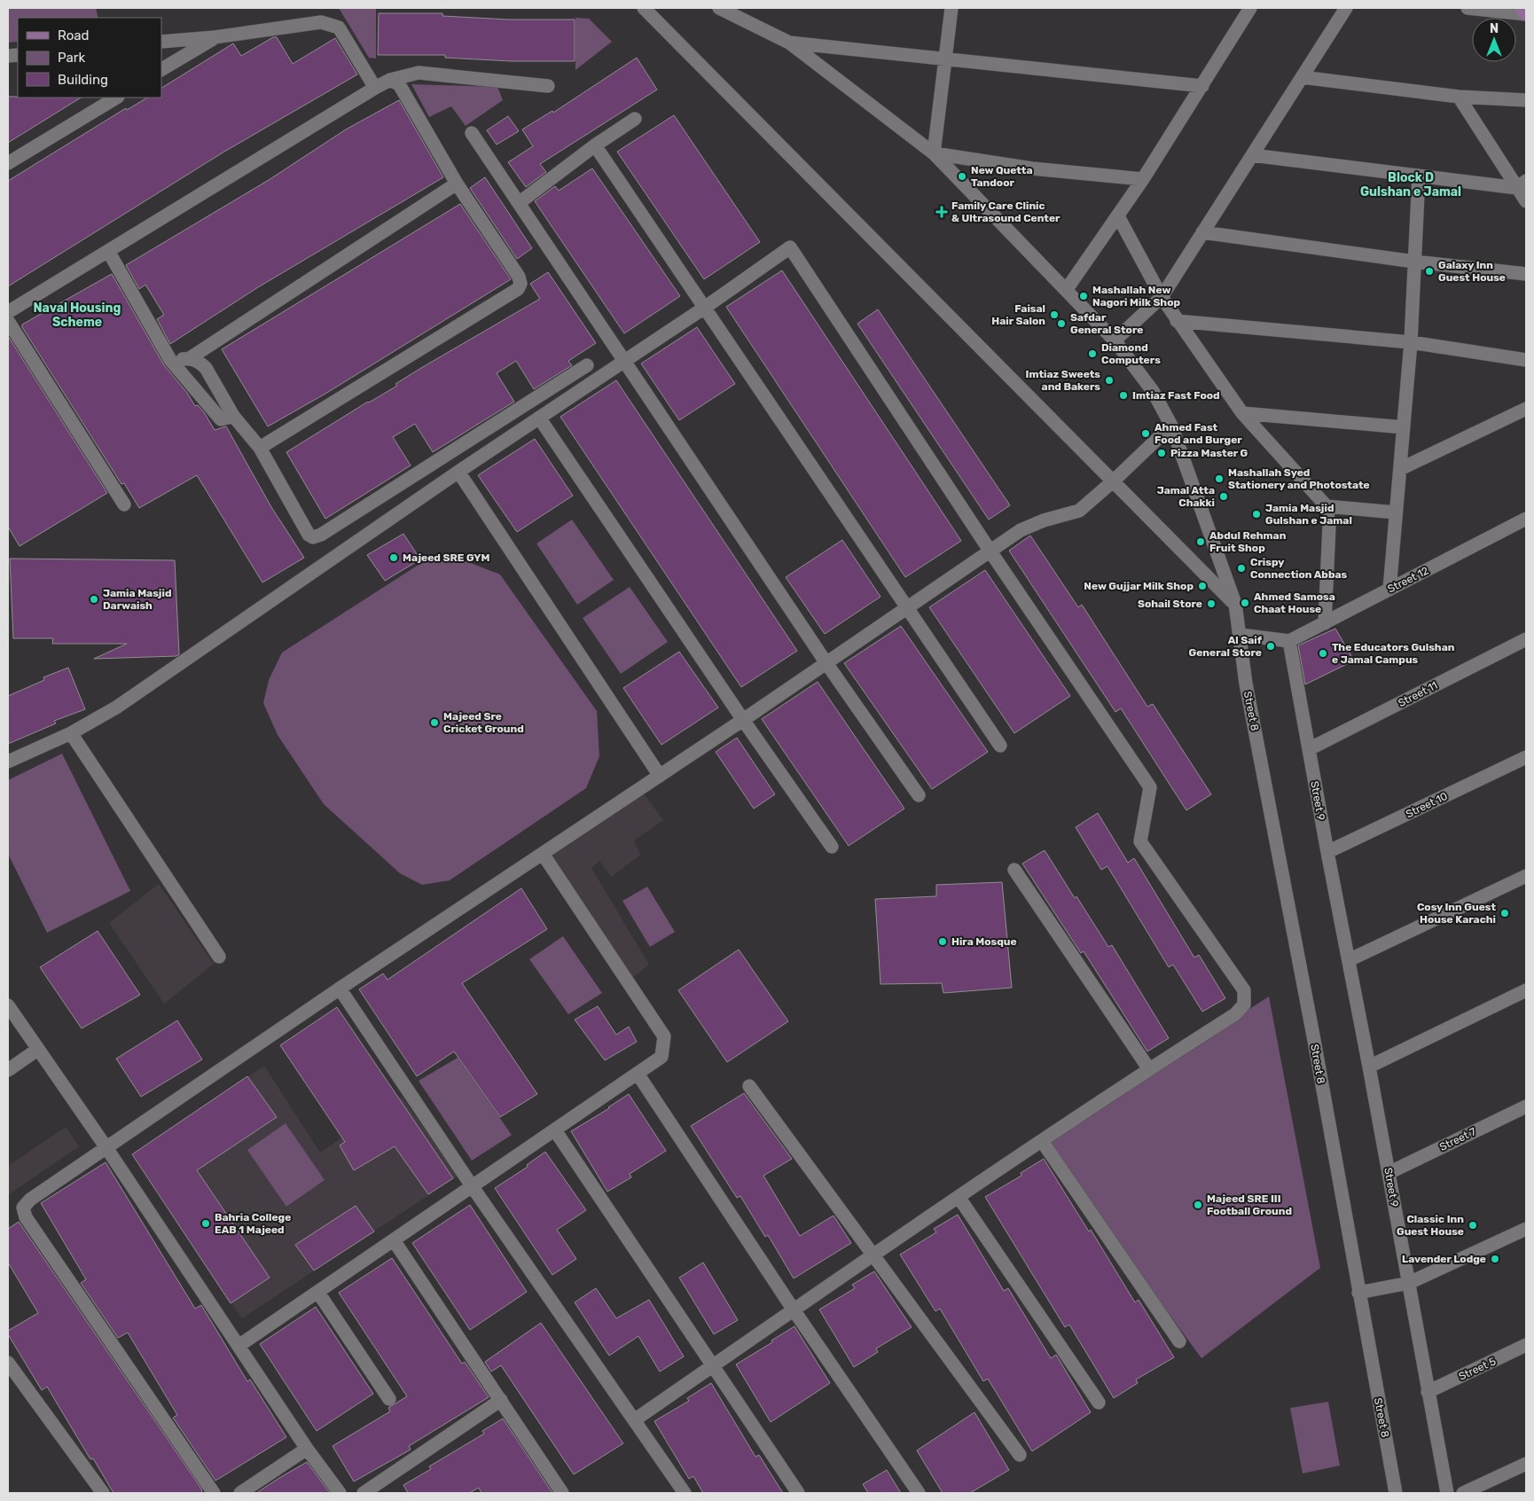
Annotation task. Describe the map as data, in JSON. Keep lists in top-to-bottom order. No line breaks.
{"streets":{"street":["Street 12","Street 11","Street 8","Street 9","Street 10","Street 7","Street 5"]},"crossings":[["Street 12","Street 9"],["Street 11","Street 9"],["Street 9","Street 10"],["Street 9","Street 7"],["Street 9","Street 5"]],"districts":["Block D Gulshan e Jamal","Naval Housing Scheme"],"places":{"other":["New Quetta Tandoor","Galaxy Inn Guest House","Mashallah New Nagori Milk Shop","Faisal Hair Salon","Safdar General Store","Diamond Computers","Imtiaz Sweets and Bakers","Imtiaz Fast Food","Ahmed Fast Food and Burger","Pizza Master G","Mashallah Syed Stationery and Photostate","Jamal Atta Chakki","Jamia Masjid Gulshan e Jamal","Abdul Rehman Fruit Shop","Majeed SRE GYM","Crispy Connection Abbas","New Gujjar Milk Shop","Jamia Masjid Darwaish","Ahmed Samosa Chaat House","Sohail Store","Al Saif General Store","The Educators Gulshan e Jamal Campus","Majeed Sre Cricket Ground","Cosy Inn Guest House Karachi","Hira Mosque","Majeed SRE III Football Ground","Bahria College EAB 1 Majeed","Classic Inn Guest House","Lavender Lodge"],"health":["Family Care Clinic & Ultrasound Center"]},"legend":["Road","Park","Building"],"north":"top"}
